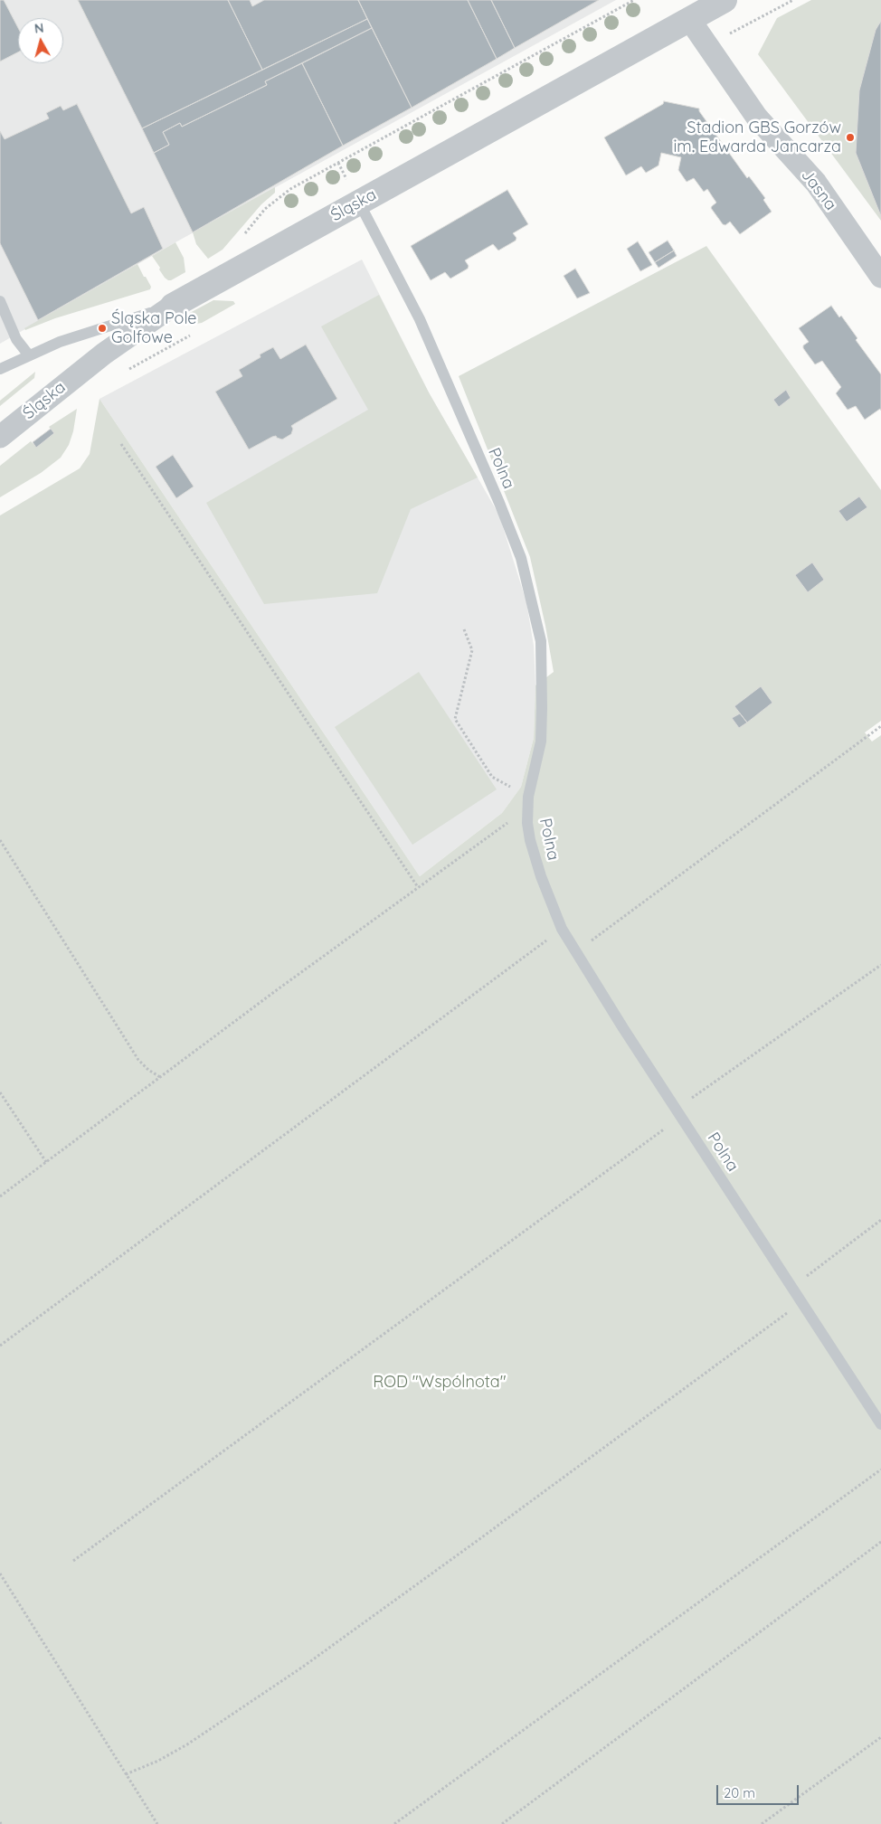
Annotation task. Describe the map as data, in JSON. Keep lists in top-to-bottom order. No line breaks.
{"streets":{"street":["Jasna","Śląska"],"lane":["Polna"]},"crossings":[["Jasna","Śląska"],["Śląska","Polna"]],"parks":["ROD \"Wspólnota\""],"places":["Stadion GBS Gorzów im. Edwarda Jancarza","Śląska Pole Golfowe"],"scale_bar":"20 m","north":"top"}
